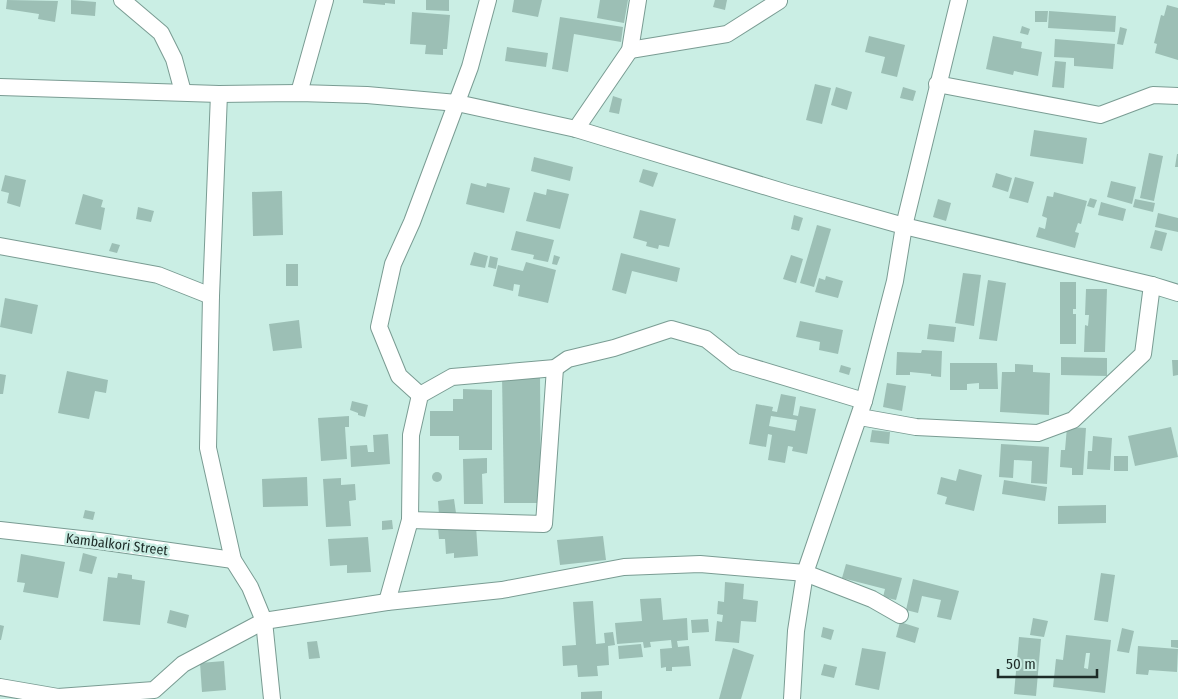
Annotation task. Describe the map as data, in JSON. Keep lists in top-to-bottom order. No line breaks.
{"streets":{"street":["Kambalkori Street"]},"scale_bar":"50 m"}
